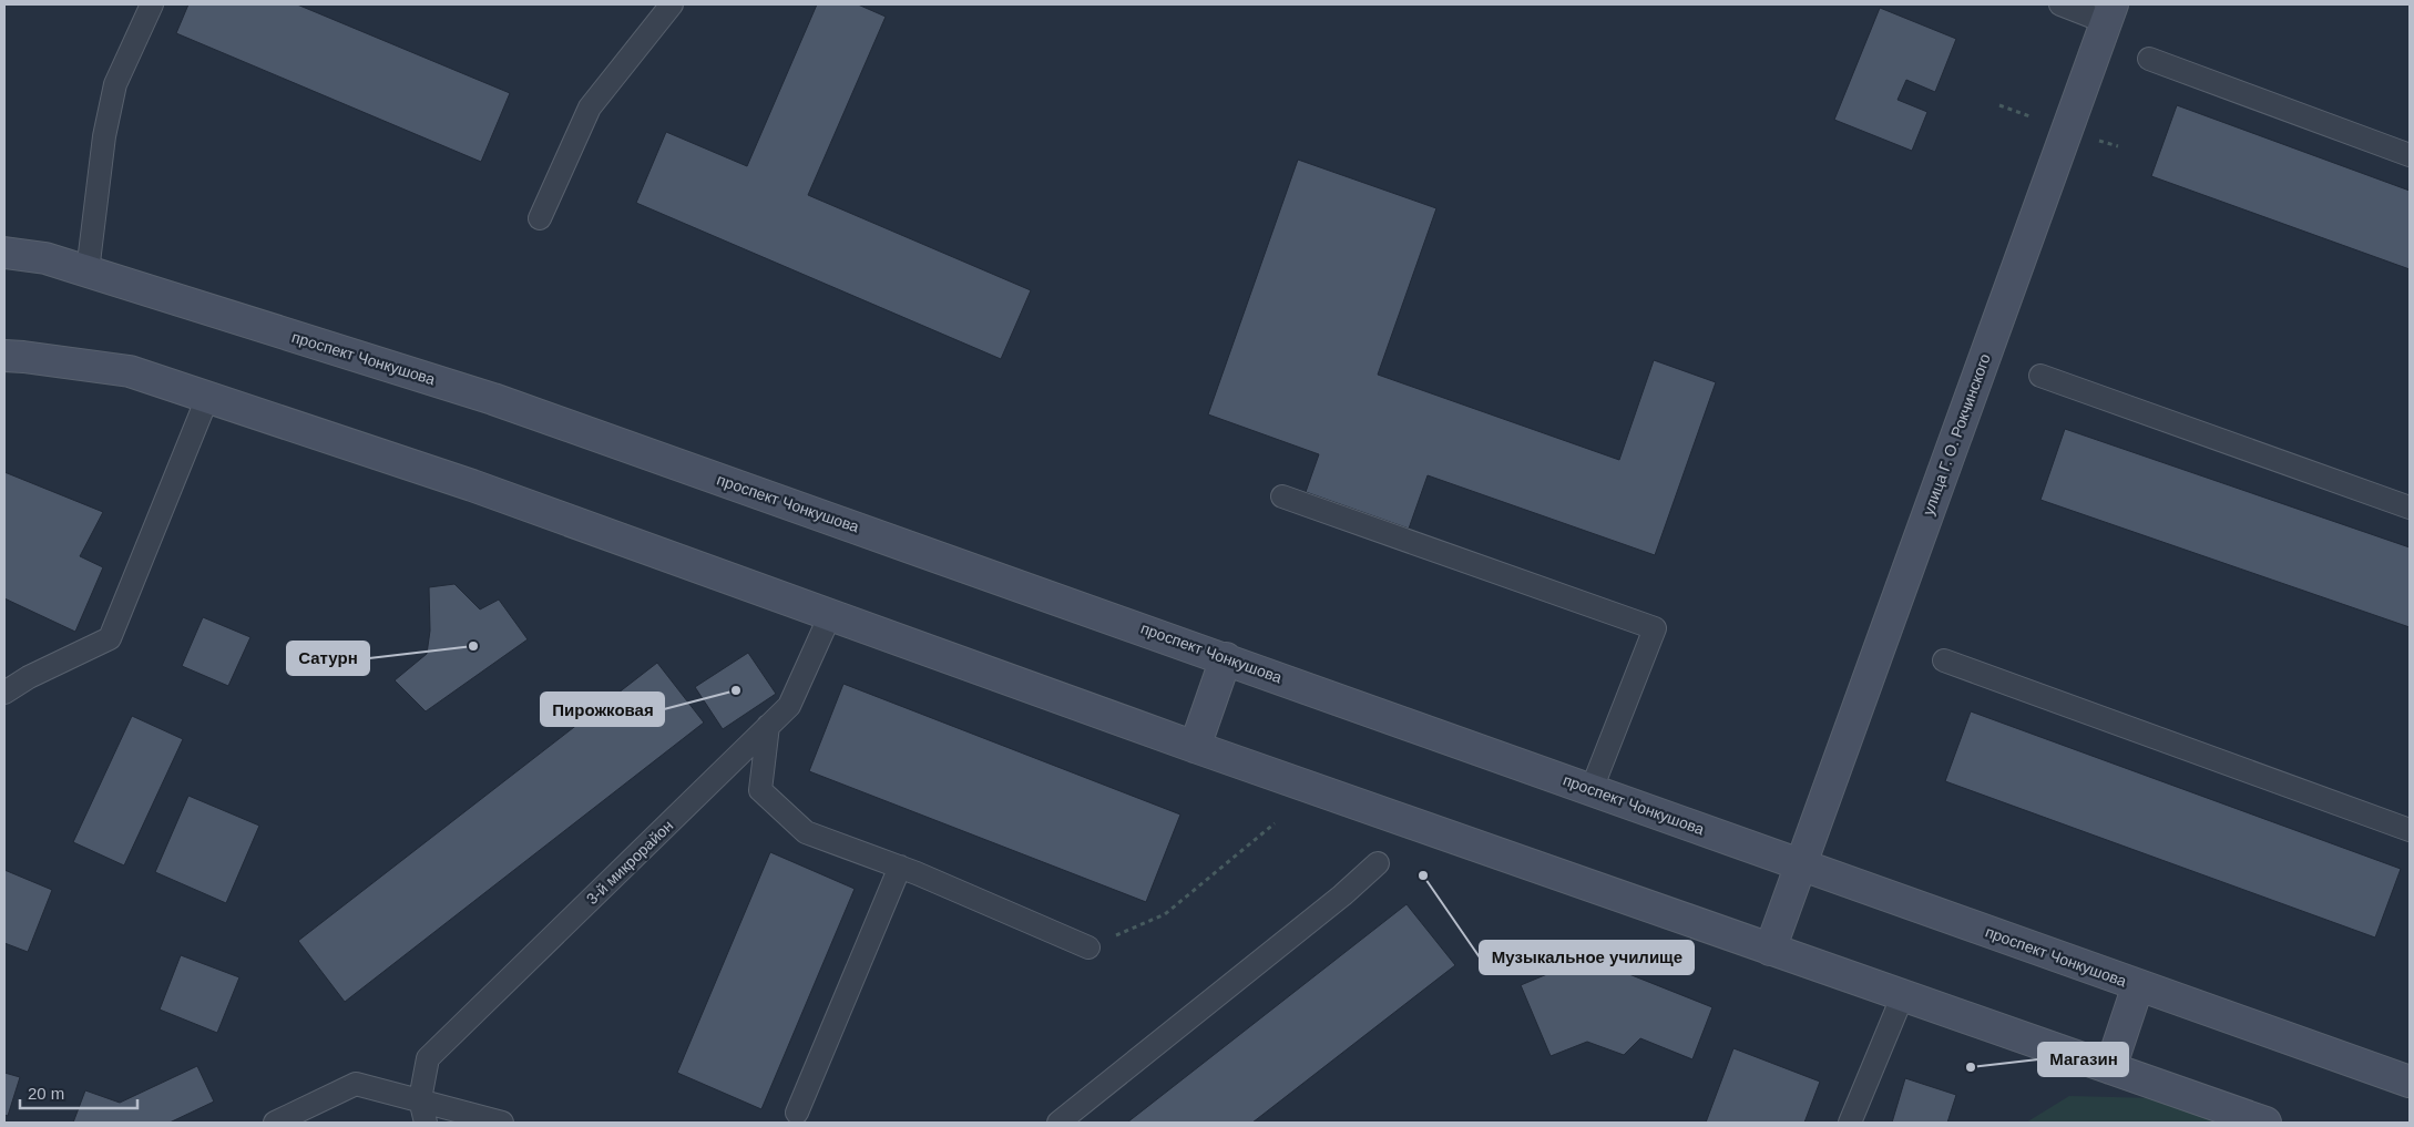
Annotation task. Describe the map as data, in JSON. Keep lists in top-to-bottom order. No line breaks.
{"streets":{"main road":["проспект Чонкушова","улица Г. О. Рокчинского"],"lane":["3-й микрорайон"]},"crossings":[["проспект Чонкушова","улица Г. О. Рокчинского"]],"places":["Сатурн","Пирожковая","Музыкальное училище","Магазин"],"scale_bar":"20 m"}
